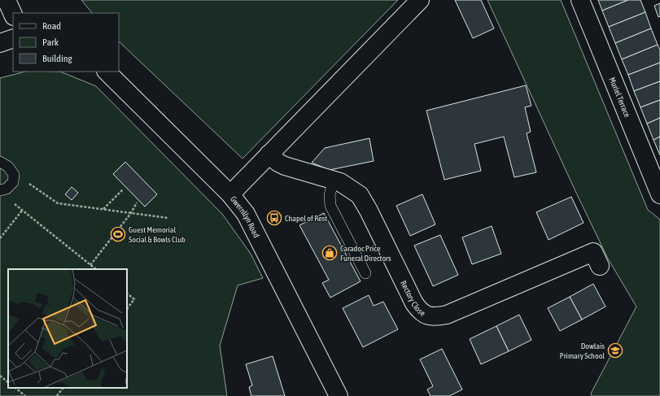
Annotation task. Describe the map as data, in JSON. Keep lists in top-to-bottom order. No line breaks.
{"streets":{"street":["Muriel Terrace","Gwernllyn Road","Rectory Close"]},"places":{"bus stop":["Chapel of Rest"],"sports":["Guest Memorial Social & Bowls Club"],"shop":["Caradoc Price Funeral Directors"],"school or university":["Dowlais Primary School"]},"legend":["Road","Park","Building"]}
